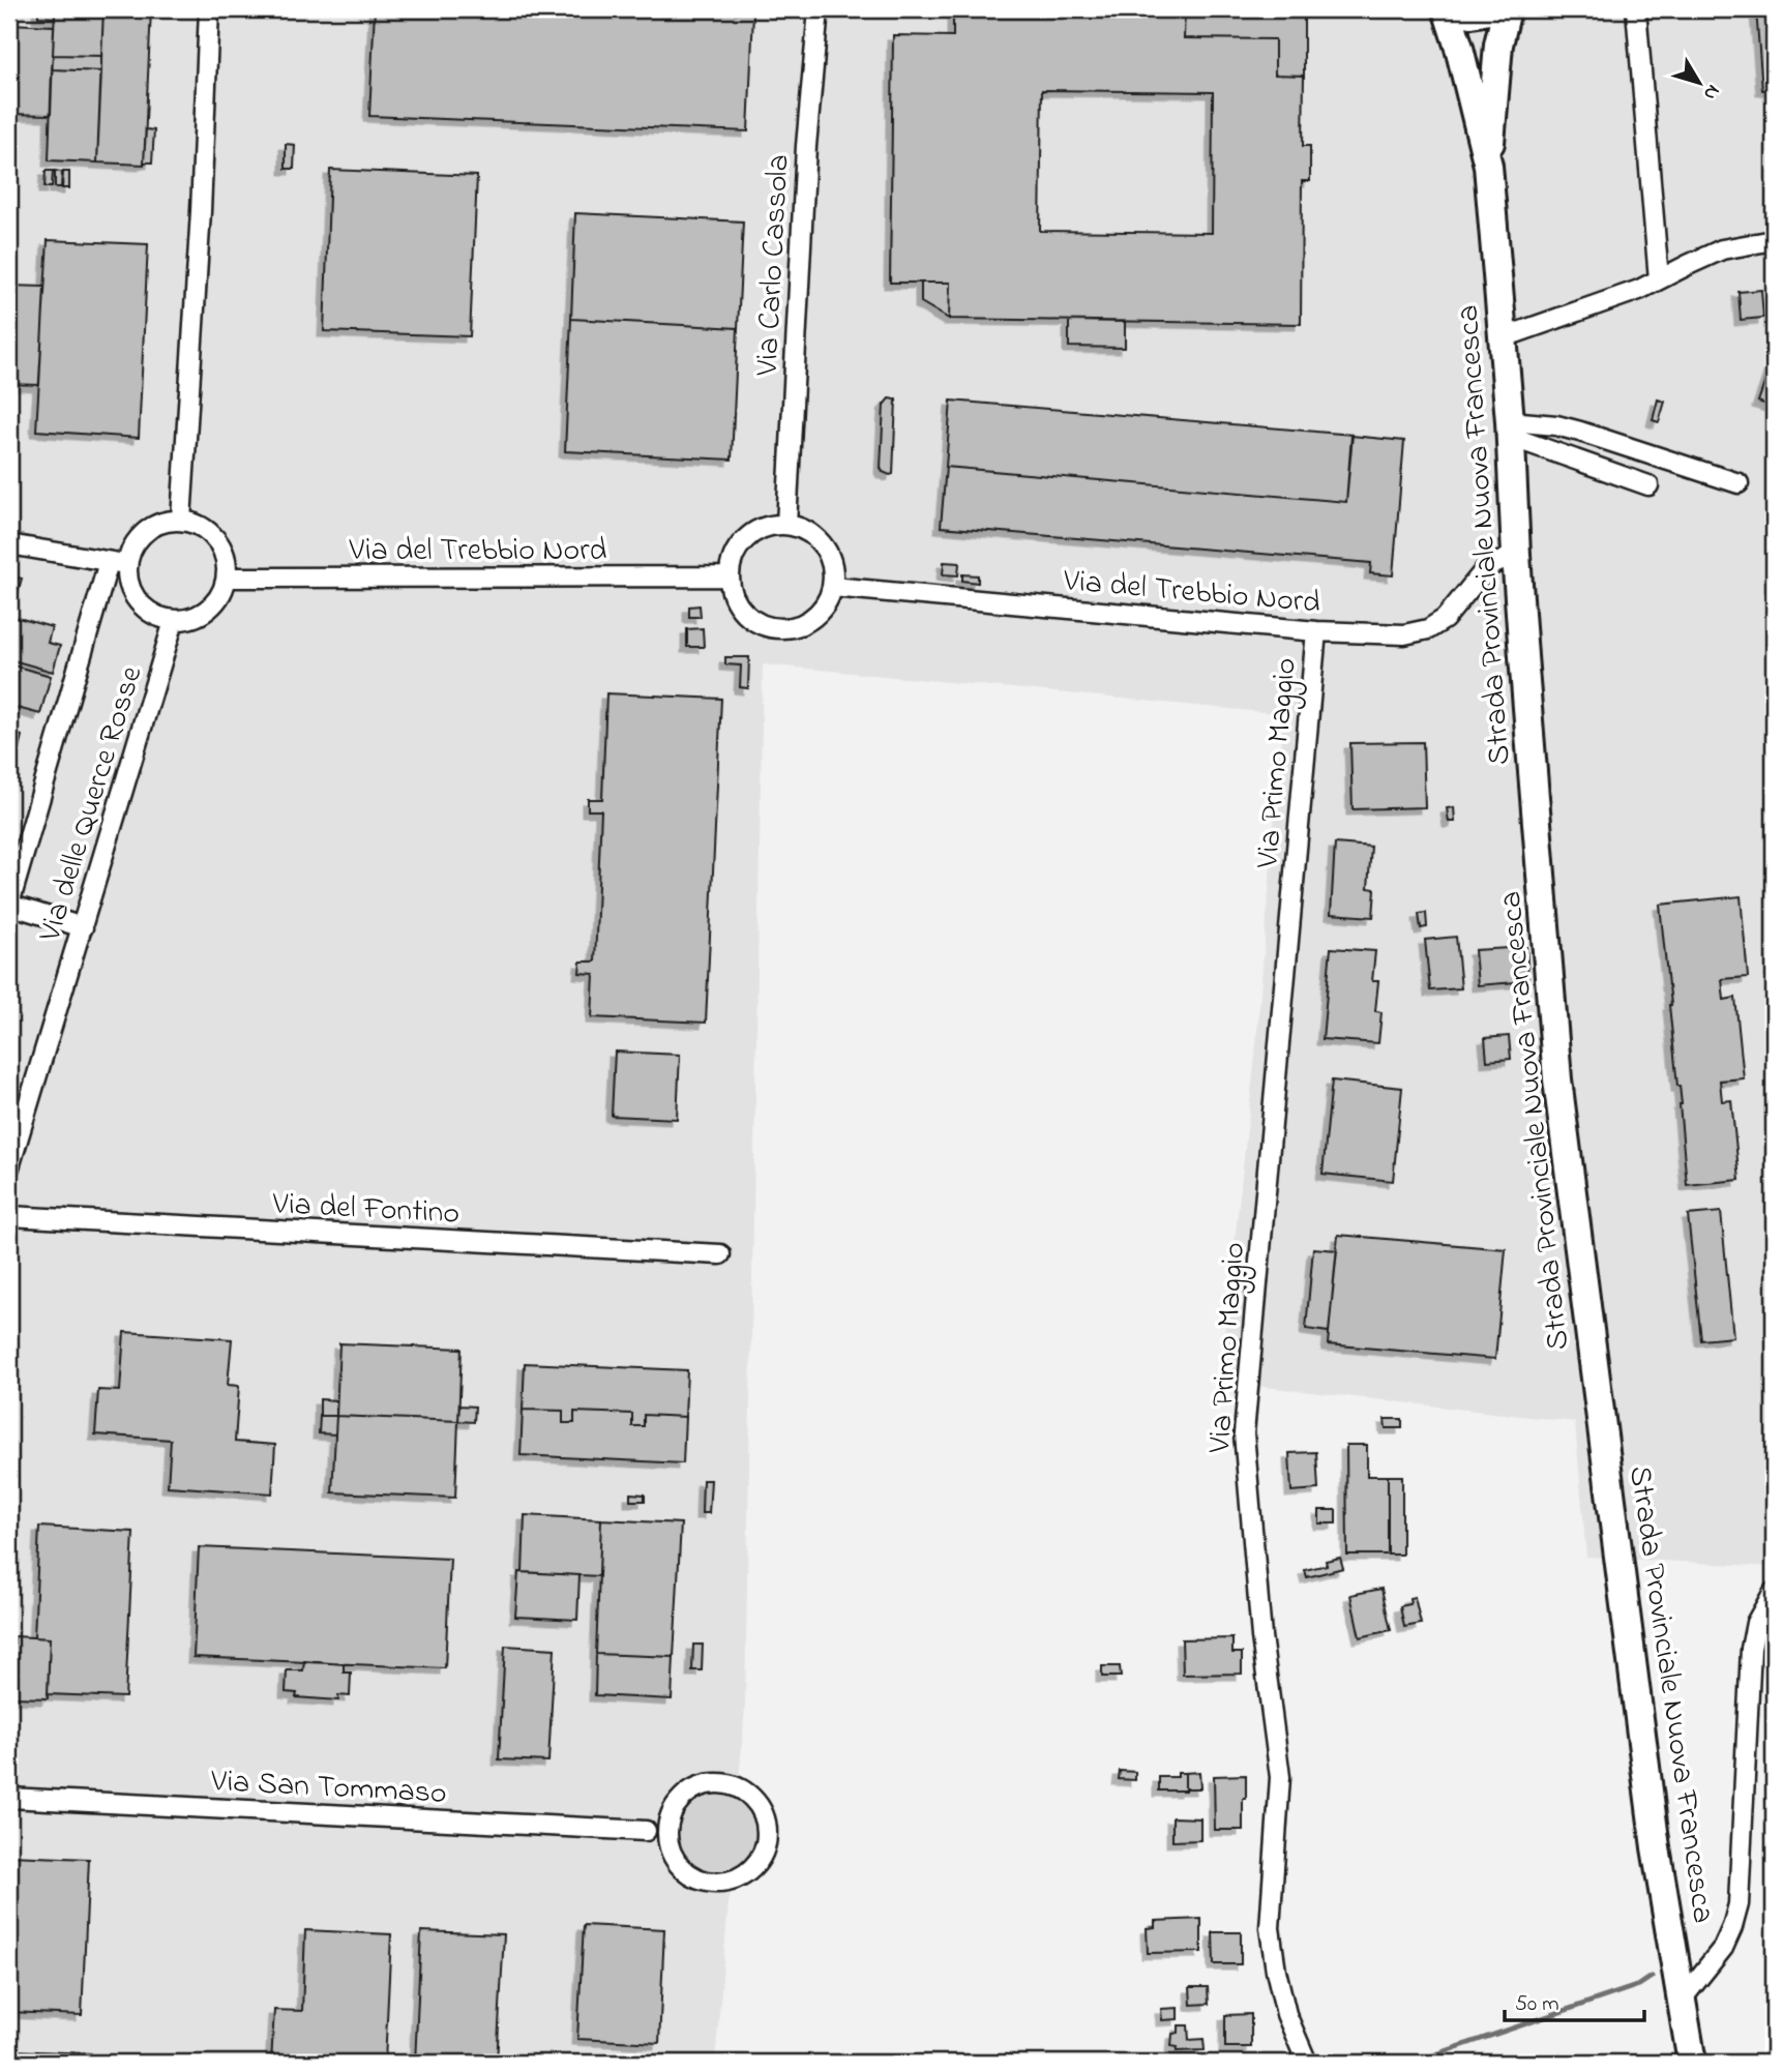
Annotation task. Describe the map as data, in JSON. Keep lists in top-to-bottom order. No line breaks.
{"streets":{"main road":["Strada Provinciale Nuova Francesca"],"street":["Via Carlo Cassola","Via del Trebbio Nord","Via Primo Maggio","Via delle Querce Rosse","Via del Fontino","Via San Tommaso"]},"crossings":[["Via Carlo Cassola","Via del Trebbio Nord"],["Strada Provinciale Nuova Francesca","Via del Trebbio Nord"],["Via del Trebbio Nord","Via Primo Maggio"],["Via del Trebbio Nord","Via delle Querce Rosse"]],"scale_bar":"50 m","north":"bottom right"}
